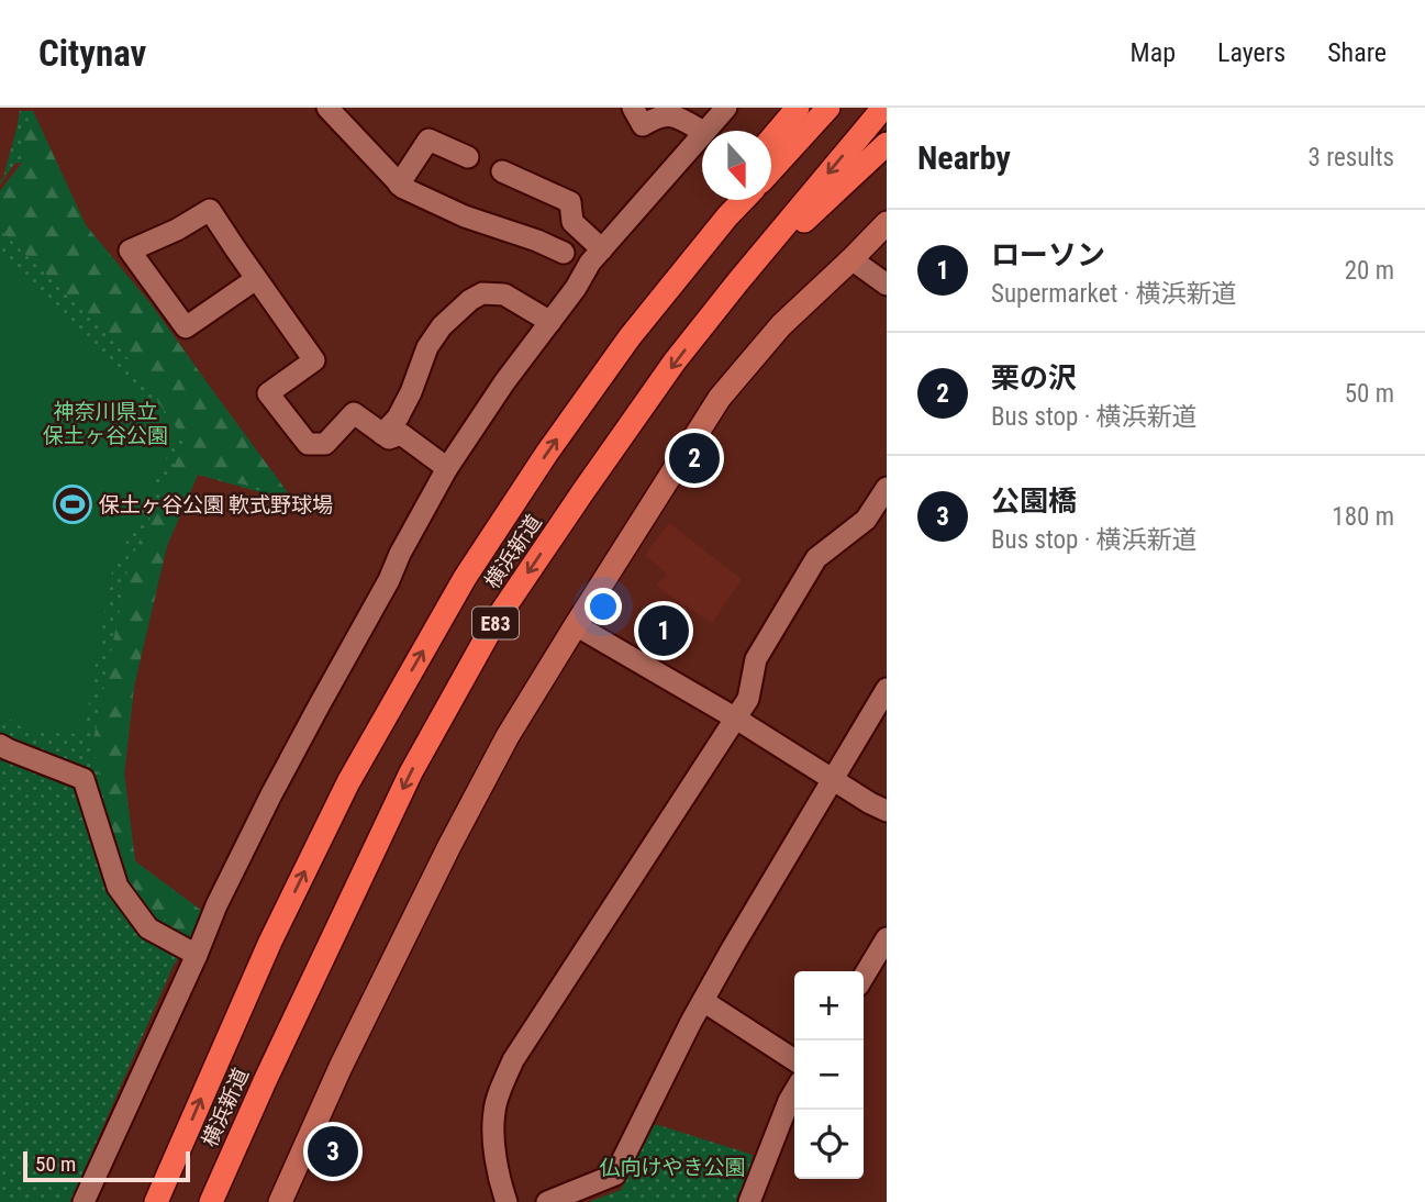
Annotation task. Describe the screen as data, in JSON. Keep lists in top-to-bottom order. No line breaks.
{"streets":{"highway":["横浜新道","E83"]},"parks":["神奈川県立 保土ヶ谷公園","仏向けやき公園"],"places":{"sports":["保土ヶ谷公園 軟式野球場"]},"scale_bar":"50 m","north":"bottom","page":{"header":"Citynav","nav":["Map","Layers","Share"],"heading":["Nearby","3 results"],"list":[{"mark":"1","name":"ローソン","note":"Supermarket · 横浜新道","value":"20 m"},{"mark":"2","name":"栗の沢","note":"Bus stop · 横浜新道","value":"50 m"},{"mark":"3","name":"公園橋","note":"Bus stop · 横浜新道","value":"180 m"}],"pins":["2","1","3"],"map_buttons":["+","−"],"scale":"50 m"}}
